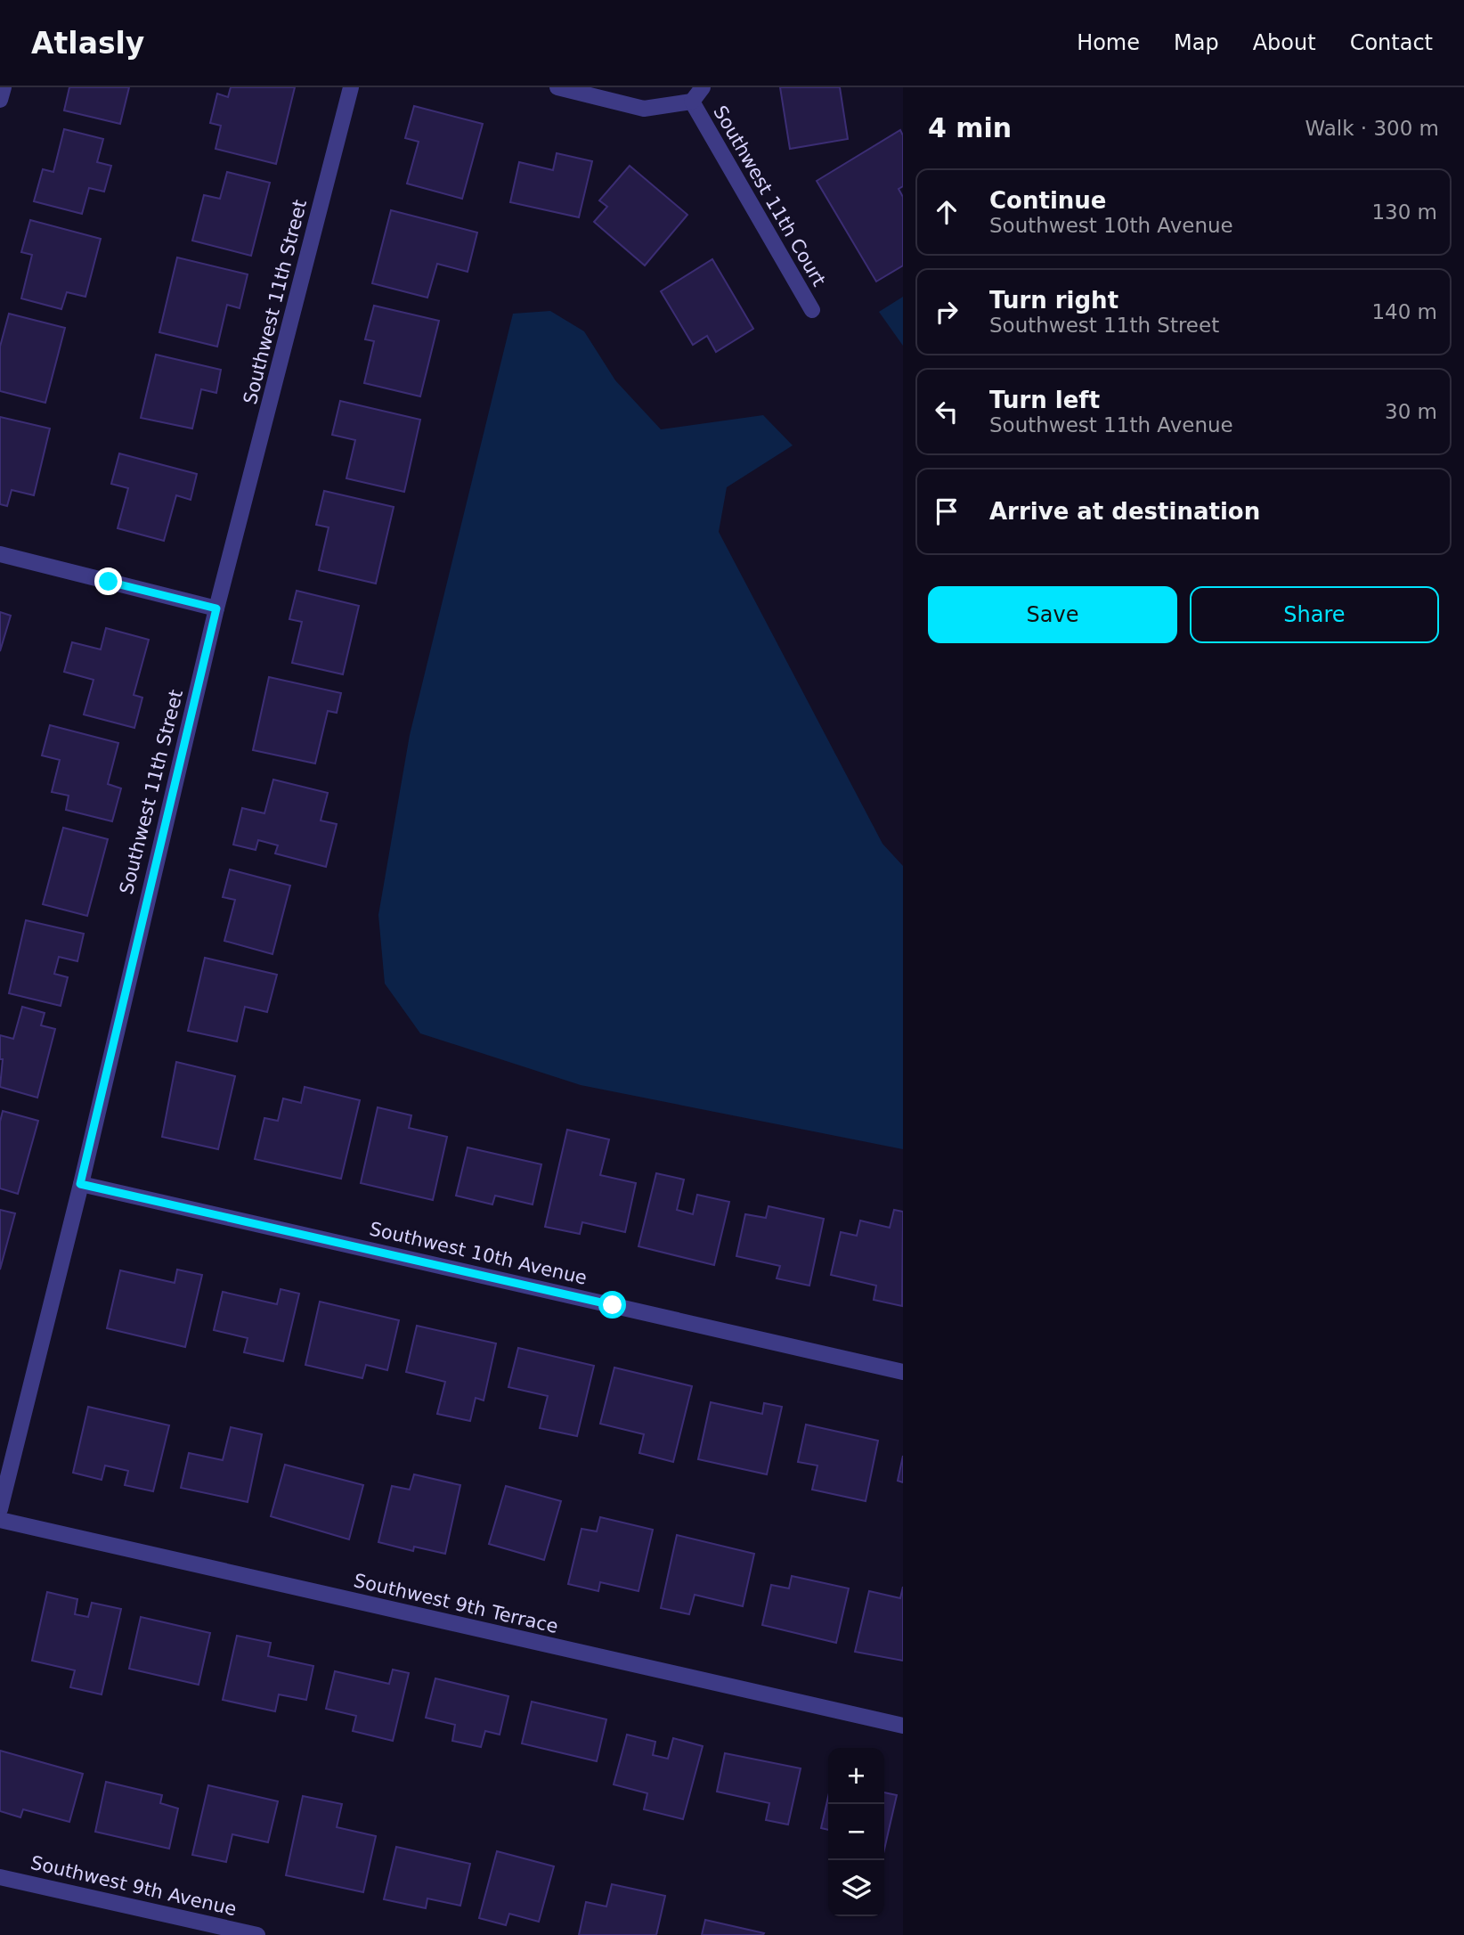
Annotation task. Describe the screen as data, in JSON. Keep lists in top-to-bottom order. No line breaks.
{"streets":{"street":["Southwest 11th Court","Southwest 11th Street","Southwest 10th Avenue","Southwest 9th Terrace","Southwest 9th Avenue"]},"crossings":[["Southwest 11th Street","Southwest 10th Avenue"]],"page":{"header":"Atlasly","nav":["Home","Map","About","Contact"],"heading":["4 min","Walk · 300 m"],"list":[["Continue","Southwest 10th Avenue","130 m"],["Turn right","Southwest 11th Street","140 m"],["Turn left","Southwest 11th Avenue","30 m"],"Arrive at destination"],"buttons":["Save","Share"],"map_buttons":["+","−"]}}
